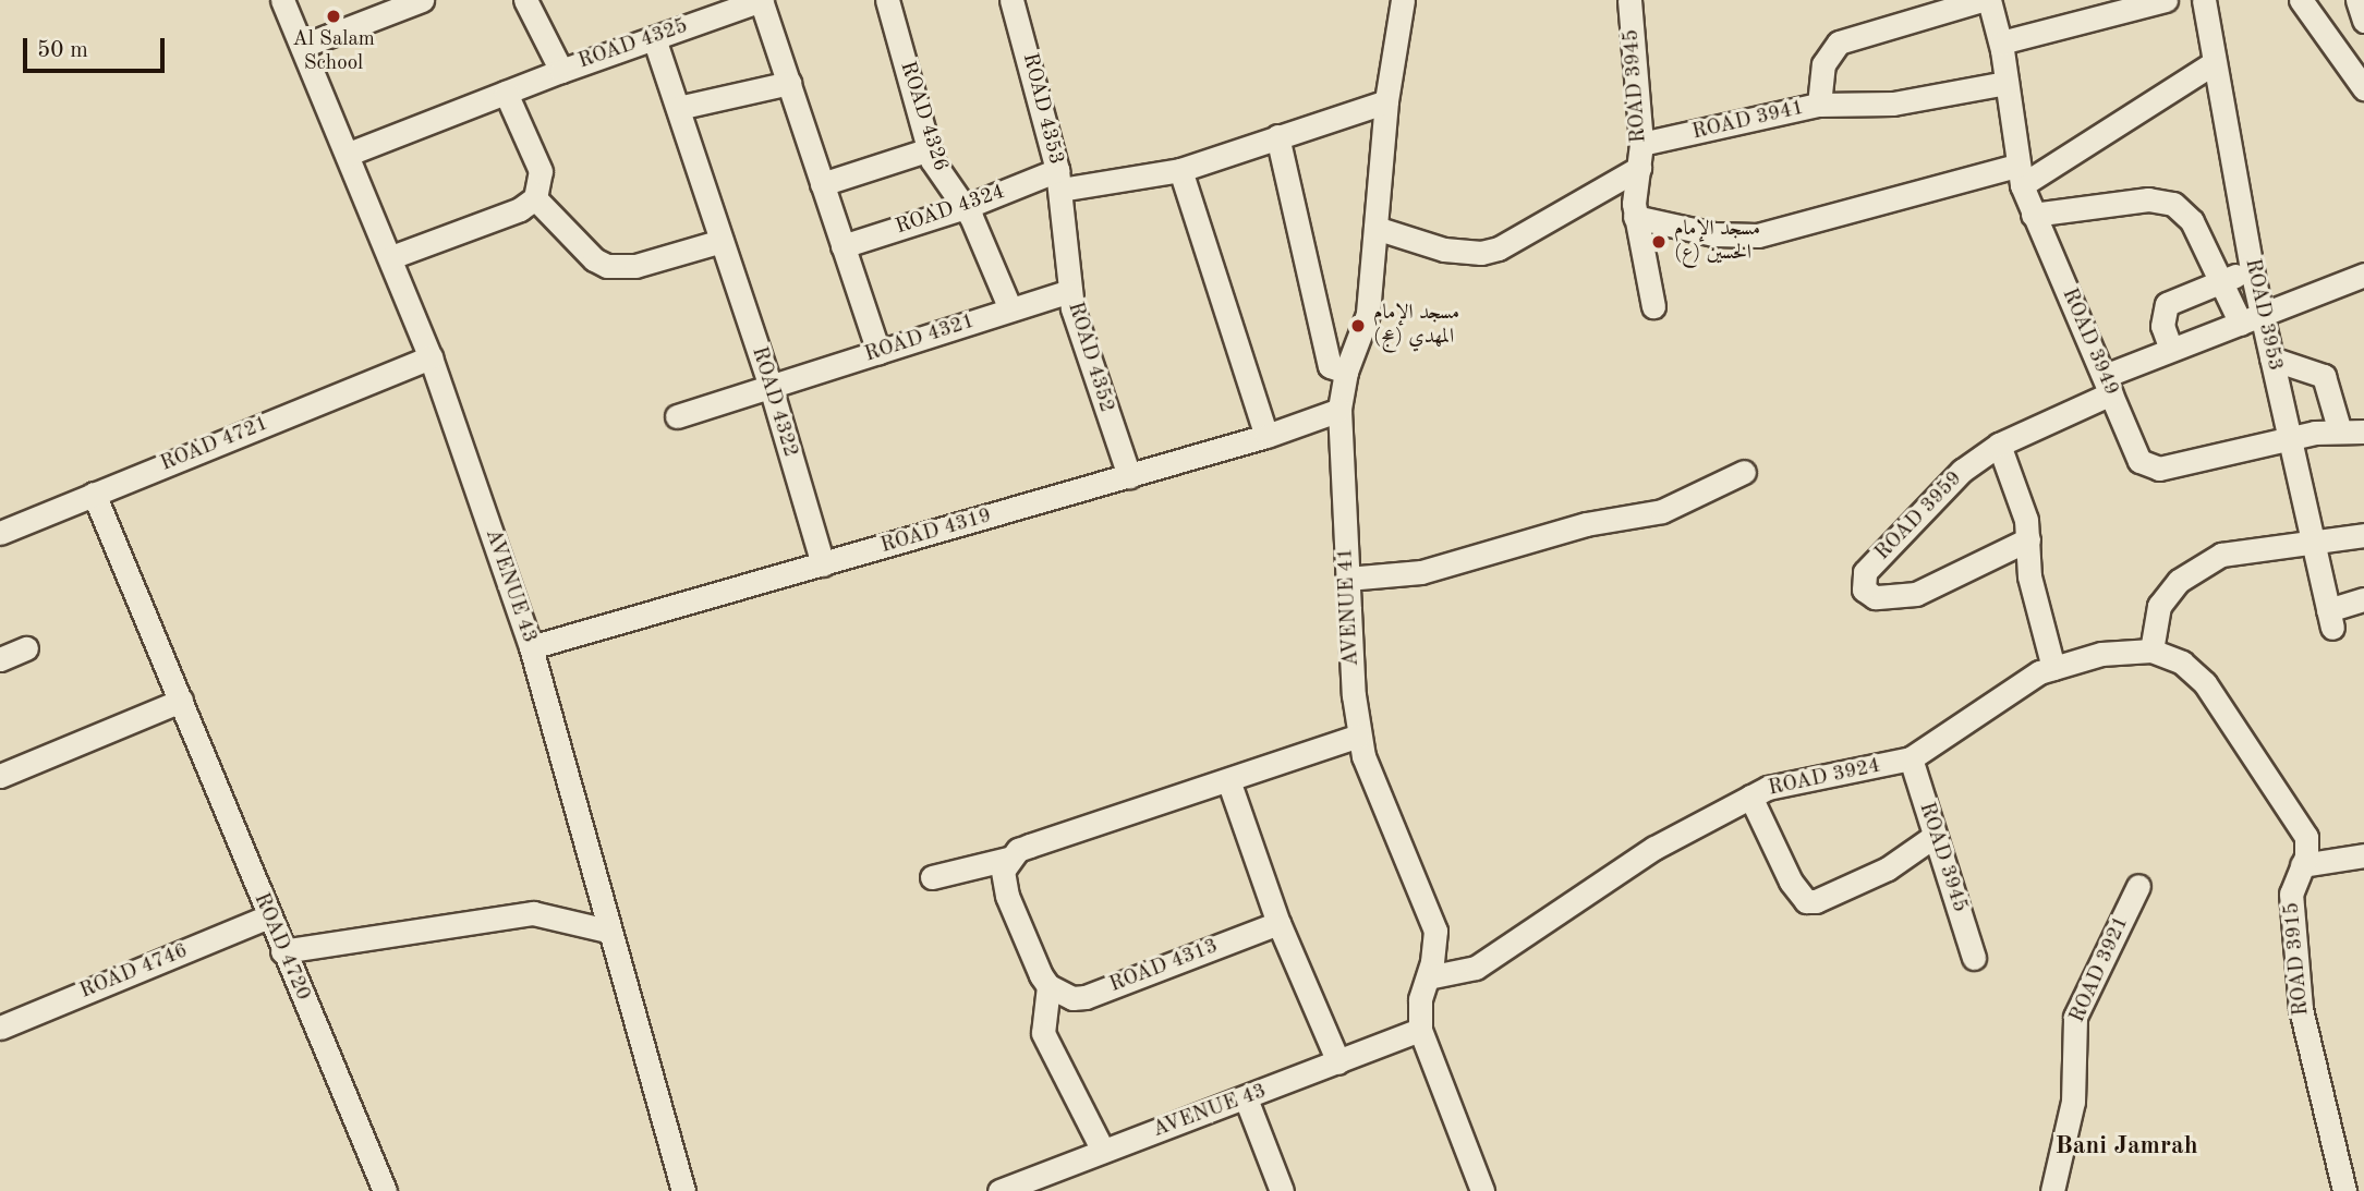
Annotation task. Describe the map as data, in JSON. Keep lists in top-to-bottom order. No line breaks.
{"streets":{"street":["ROAD 4325","ROAD 3945","ROAD 4353","ROAD 4326","ROAD 3941","ROAD 4324","ROAD 3953","ROAD 4321","ROAD 3949","ROAD 4352","ROAD 4322","ROAD 4721","ROAD 3959","ROAD 4319","AVENUE 43","AVENUE 41","ROAD 3924","ROAD 4720","ROAD 3915","ROAD 4313","ROAD 3921","ROAD 4746"]},"crossings":[["ROAD 4325","ROAD 4322"],["ROAD 4325","AVENUE 43"],["ROAD 3945","ROAD 3941"],["ROAD 3945","ROAD 3924"],["ROAD 4353","ROAD 4324"],["ROAD 4353","ROAD 4352"],["ROAD 4353","AVENUE 41"],["ROAD 4326","ROAD 4324"],["ROAD 4326","ROAD 4321"],["ROAD 4324","ROAD 4352"],["ROAD 3953","ROAD 3949"],["ROAD 3953","ROAD 3959"],["ROAD 4321","ROAD 4352"],["ROAD 4321","ROAD 4322"],["ROAD 3949","ROAD 3959"],["ROAD 4352","ROAD 4319"],["ROAD 4322","ROAD 4319"],["ROAD 4721","AVENUE 43"],["ROAD 4721","ROAD 4720"],["ROAD 4319","AVENUE 43"],["ROAD 4319","AVENUE 41"],["AVENUE 43","AVENUE 41"],["AVENUE 41","ROAD 3924"],["ROAD 3924","ROAD 3915"],["ROAD 4720","ROAD 4746"]],"districts":["Bani Jamrah"],"places":["Al Salam School","مسجد الإمام الحسين (ع)","مسجد الإمام المهدي (عج)"],"scale_bar":"50 m"}
